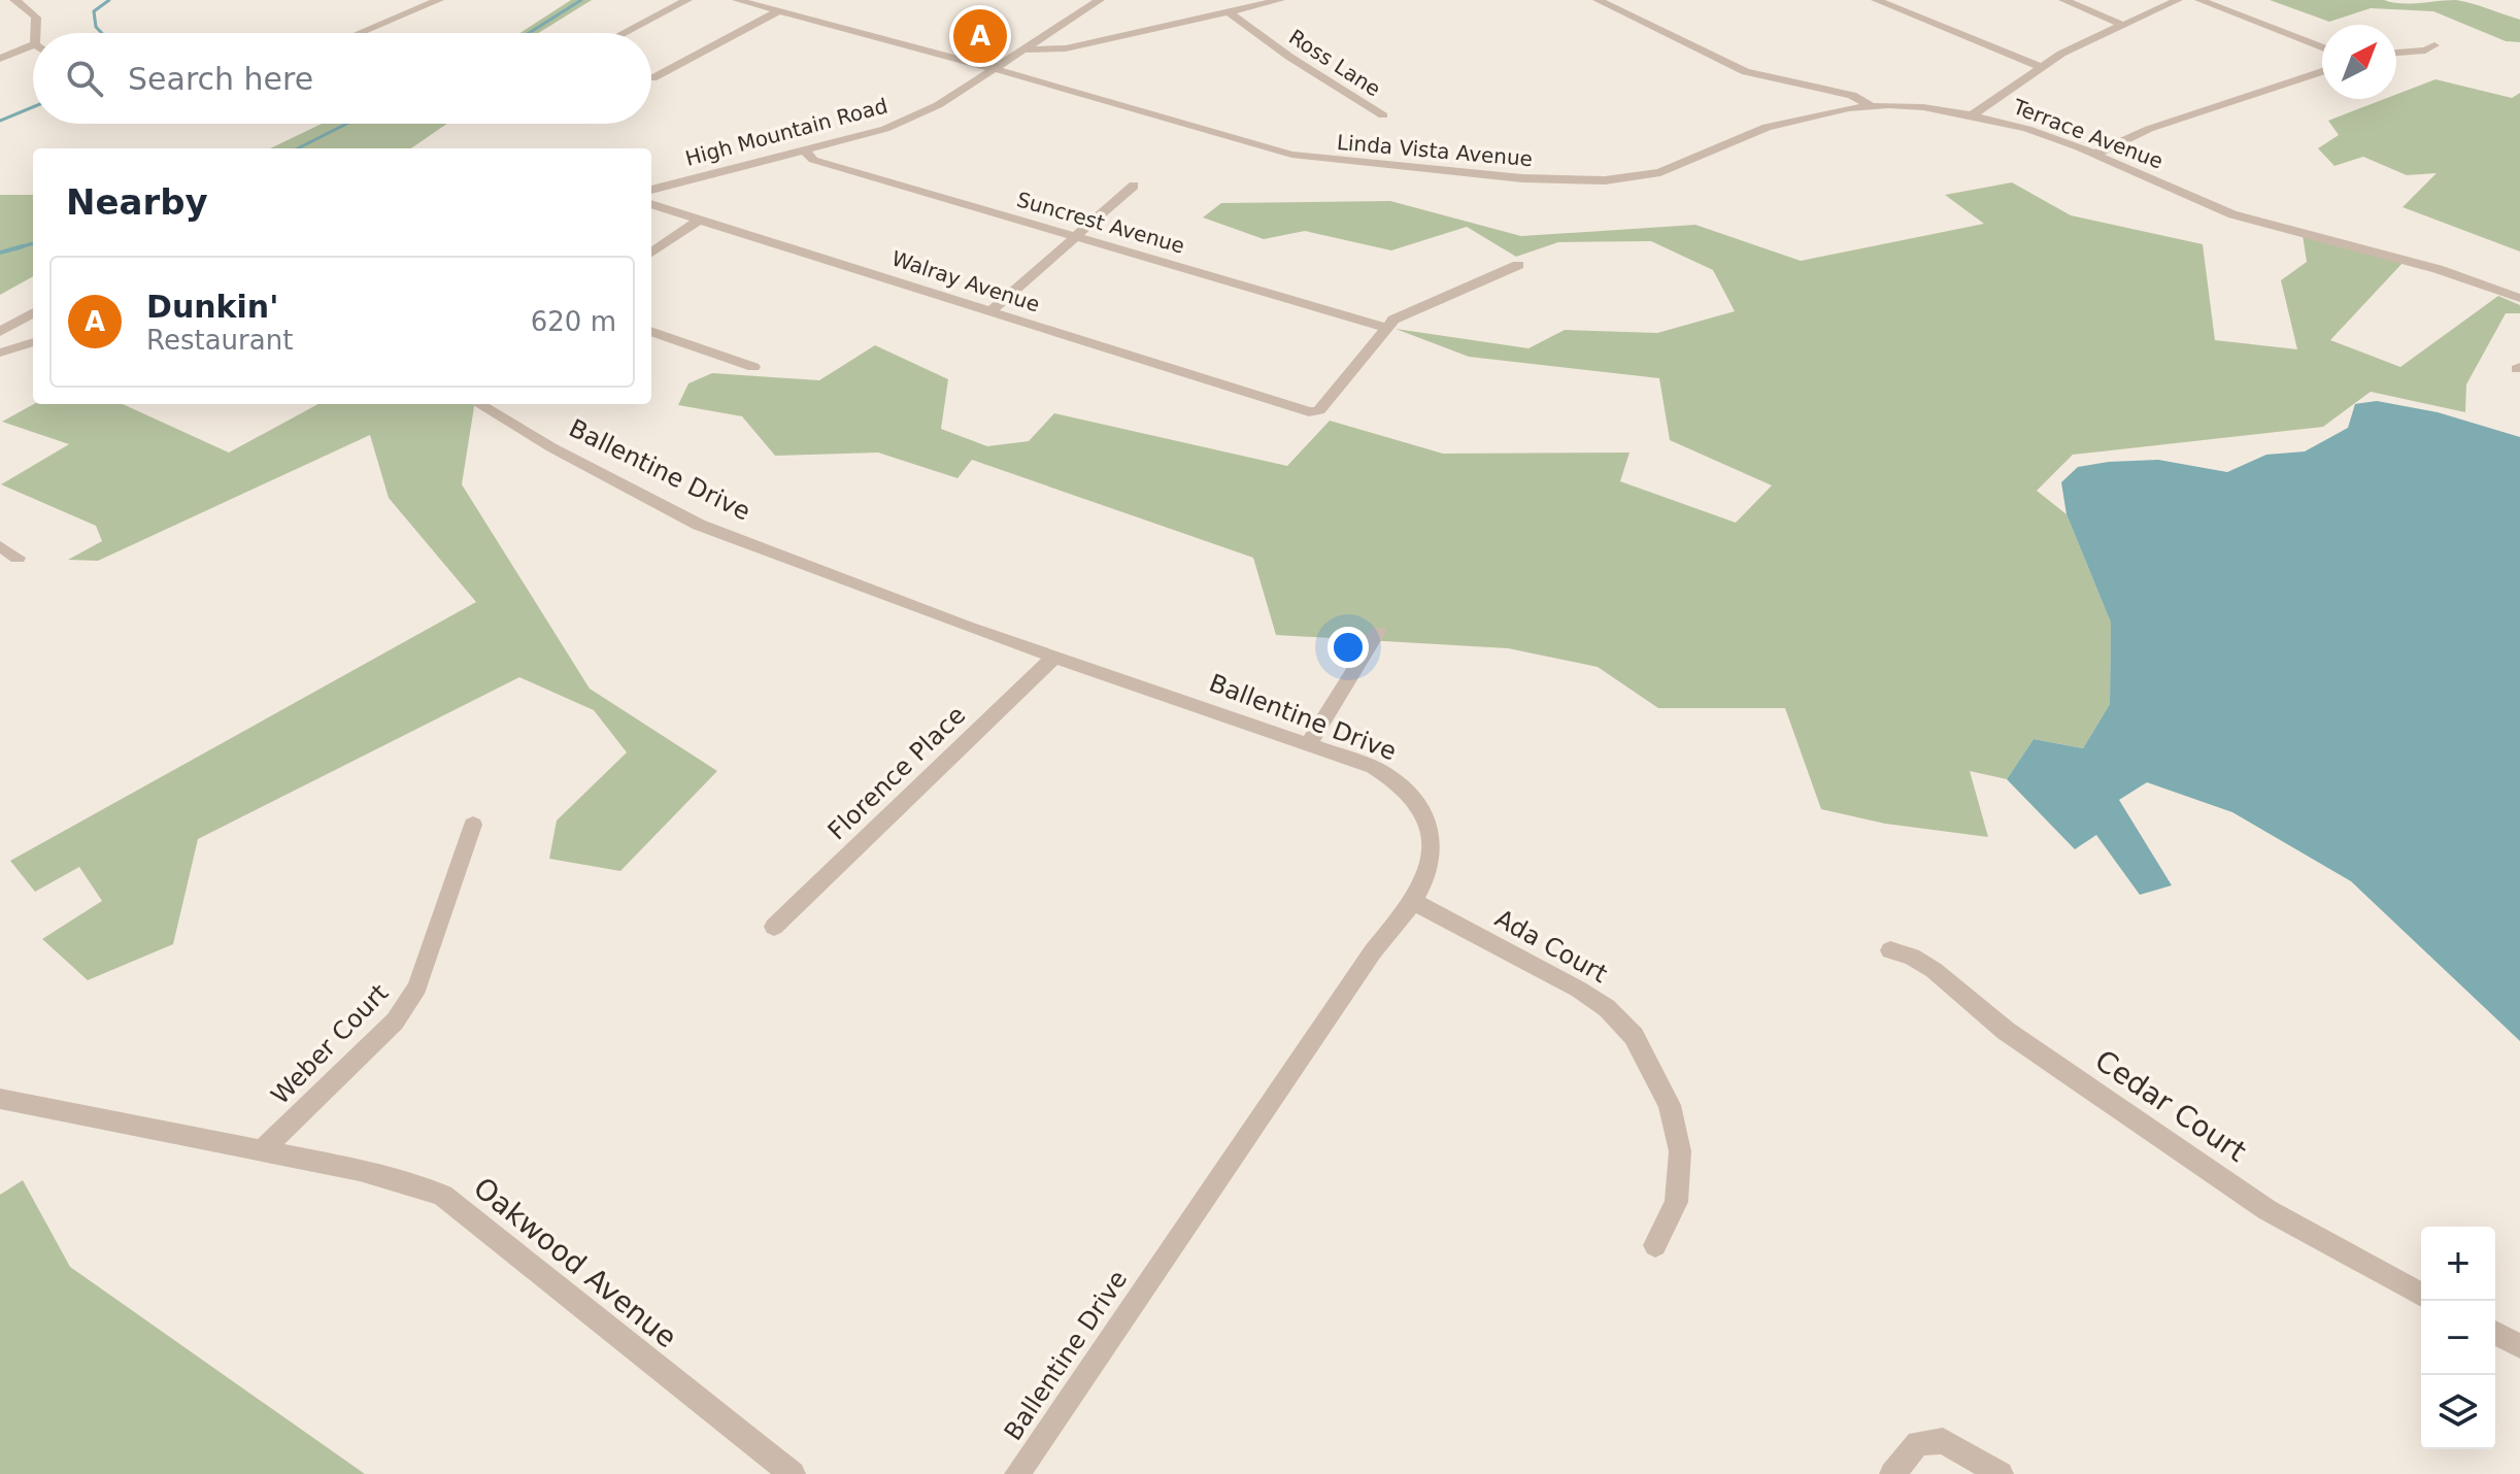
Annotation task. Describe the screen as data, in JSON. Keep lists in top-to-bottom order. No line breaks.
{"streets":{"street":["Ross Lane","High Mountain Road","Terrace Avenue","Linda Vista Avenue","Suncrest Avenue","Walray Avenue","Ballentine Drive","Florence Place","Ada Court","Weber Court","Cedar Court","Oakwood Avenue"]},"crossings":[["High Mountain Road","Linda Vista Avenue"],["High Mountain Road","Suncrest Avenue"],["Terrace Avenue","Linda Vista Avenue"],["Suncrest Avenue","Walray Avenue"],["Ballentine Drive","Florence Place"],["Ballentine Drive","Ada Court"],["Weber Court","Oakwood Avenue"]],"north":"top right","page":{"pins":"A","search":"Search here","heading":"Nearby","list":[{"mark":"A","name":"Dunkin'","note":"Restaurant","value":"620 m"}],"map_buttons":["+","−"]}}
